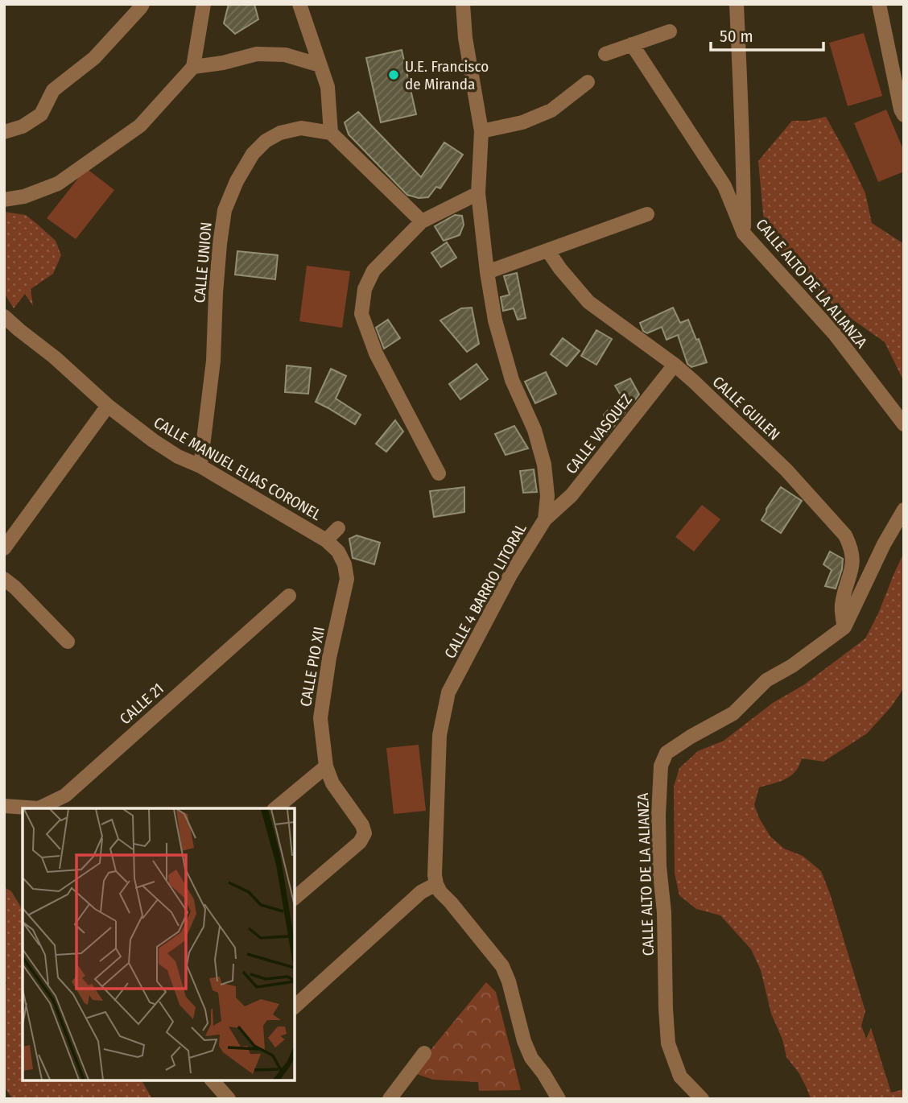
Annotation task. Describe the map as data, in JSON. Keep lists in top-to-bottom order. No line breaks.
{"streets":{"street":["CALLE UNION","CALLE ALTO DE LA ALIANZA","CALLE GUILEN","CALLE VASQUEZ","CALLE MANUEL ELIAS CORONEL","CALLE 4 BARRIO LITORAL","CALLE PIO XII","CALLE 21"]},"crossings":[["CALLE UNION","CALLE MANUEL ELIAS CORONEL"],["CALLE ALTO DE LA ALIANZA","CALLE GUILEN"],["CALLE GUILEN","CALLE VASQUEZ"],["CALLE VASQUEZ","CALLE 4 BARRIO LITORAL"],["CALLE MANUEL ELIAS CORONEL","CALLE PIO XII"]],"places":["U.E. Francisco de Miranda"],"scale_bar":"50 m"}
